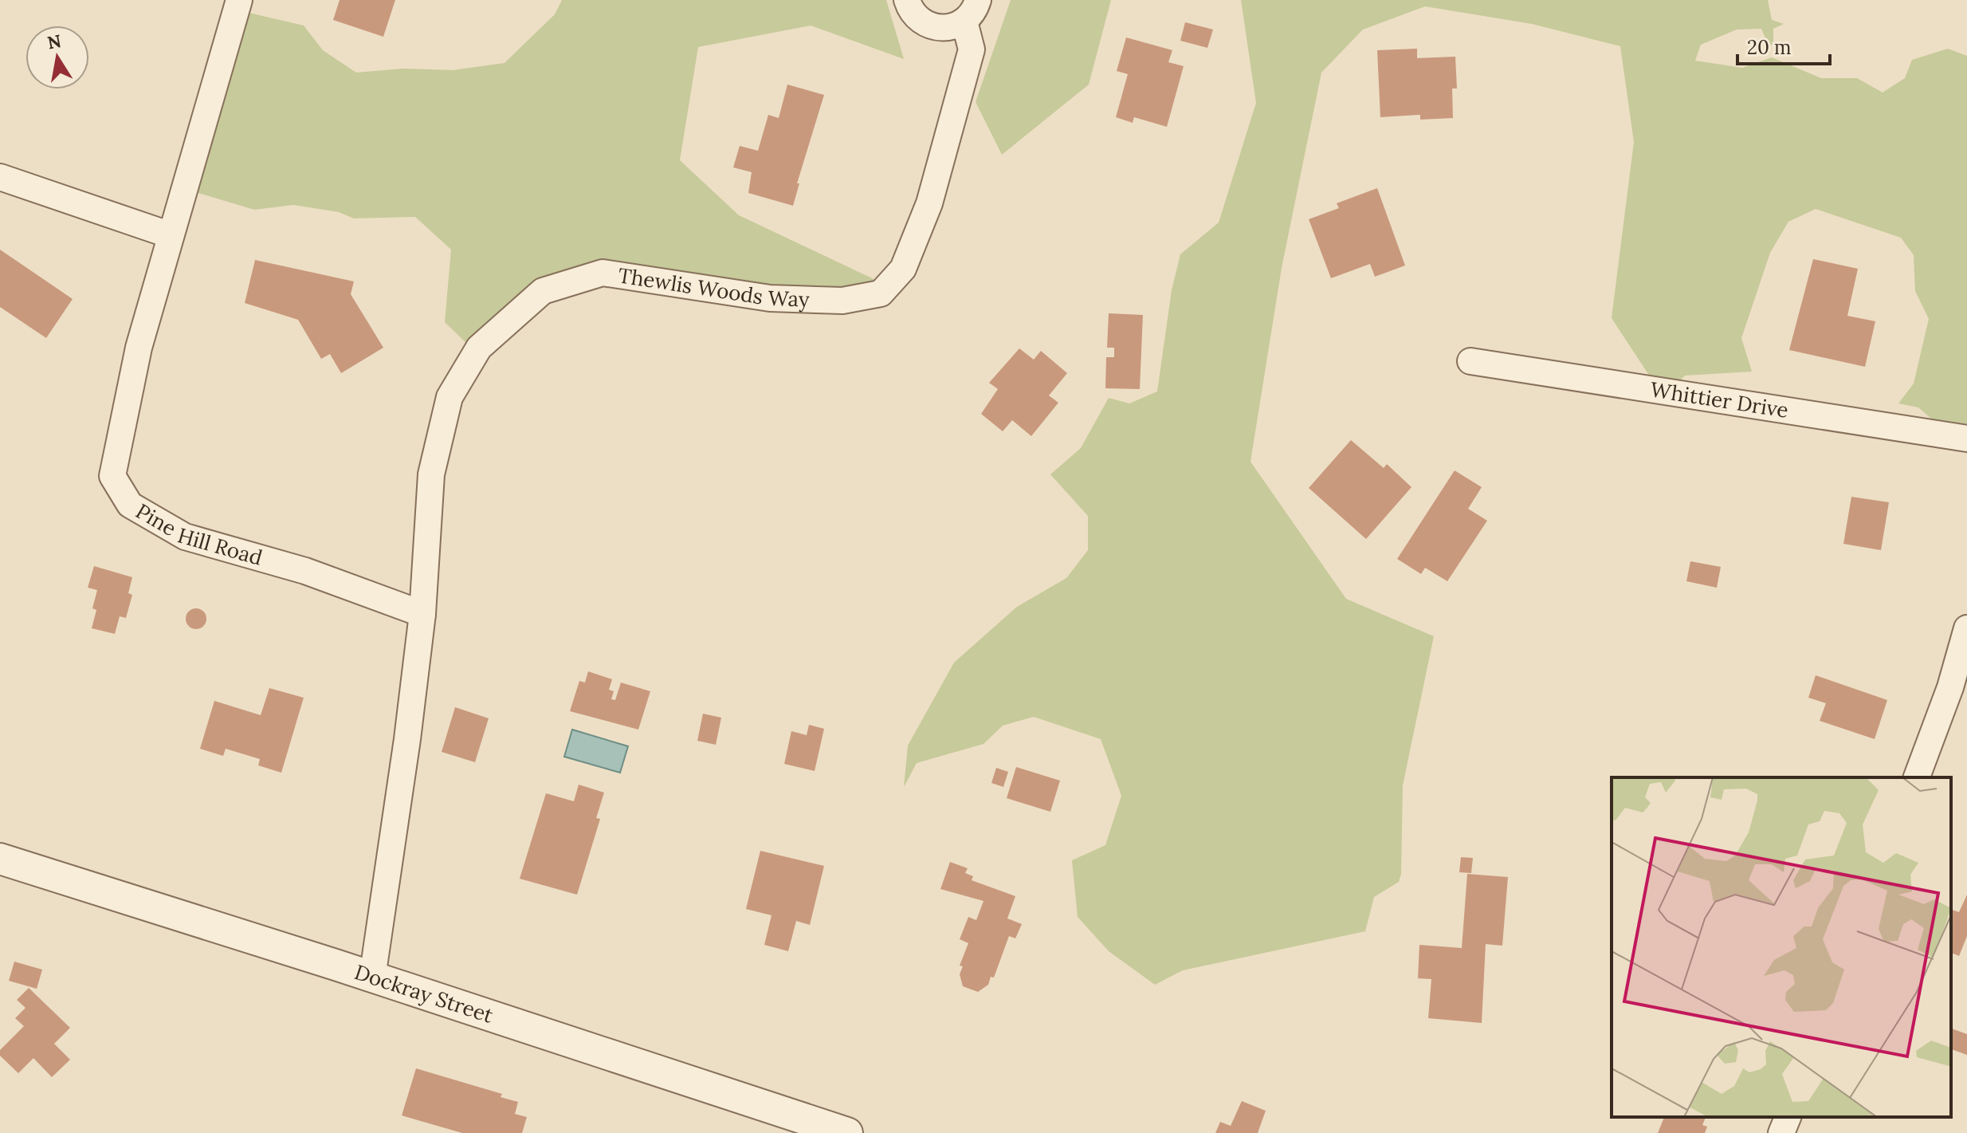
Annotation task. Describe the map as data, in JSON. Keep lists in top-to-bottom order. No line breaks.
{"streets":{"street":["Thewlis Woods Way","Whittier Drive","Pine Hill Road","Dockray Street"]},"crossings":[["Thewlis Woods Way","Pine Hill Road"]],"scale_bar":"20 m","north":"top"}
